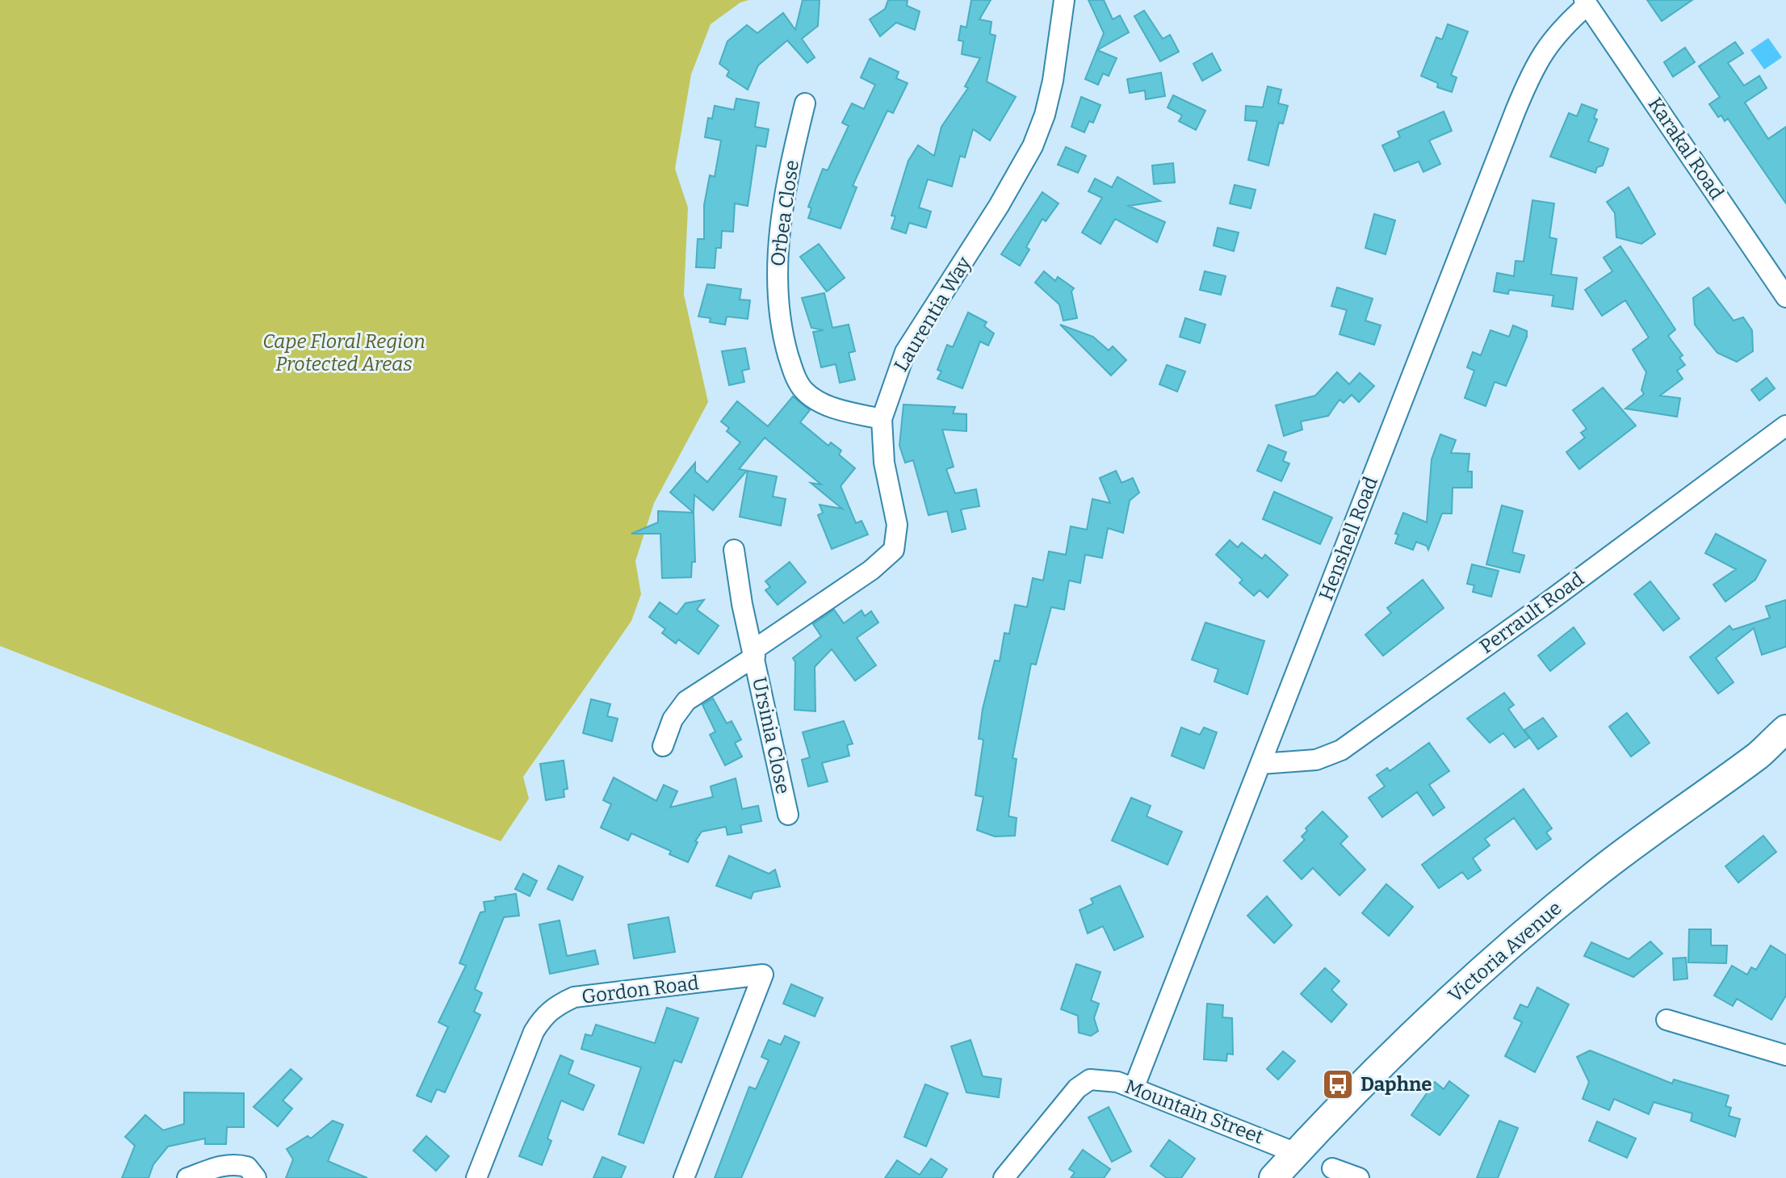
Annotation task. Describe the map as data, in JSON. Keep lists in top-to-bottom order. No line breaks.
{"streets":{"street":["Karakal Road","Orbea Close","Laurentia Way","Henshell Road","Perrault Road","Ursinia Close","Victoria Avenue","Gordon Road","Mountain Street"]},"crossings":[["Karakal Road","Henshell Road"],["Orbea Close","Laurentia Way"],["Laurentia Way","Ursinia Close"],["Henshell Road","Perrault Road"],["Henshell Road","Mountain Street"],["Victoria Avenue","Mountain Street"]],"parks":["Cape Floral Region Protected Areas"],"places":{"bus stop":["Daphne"]}}
